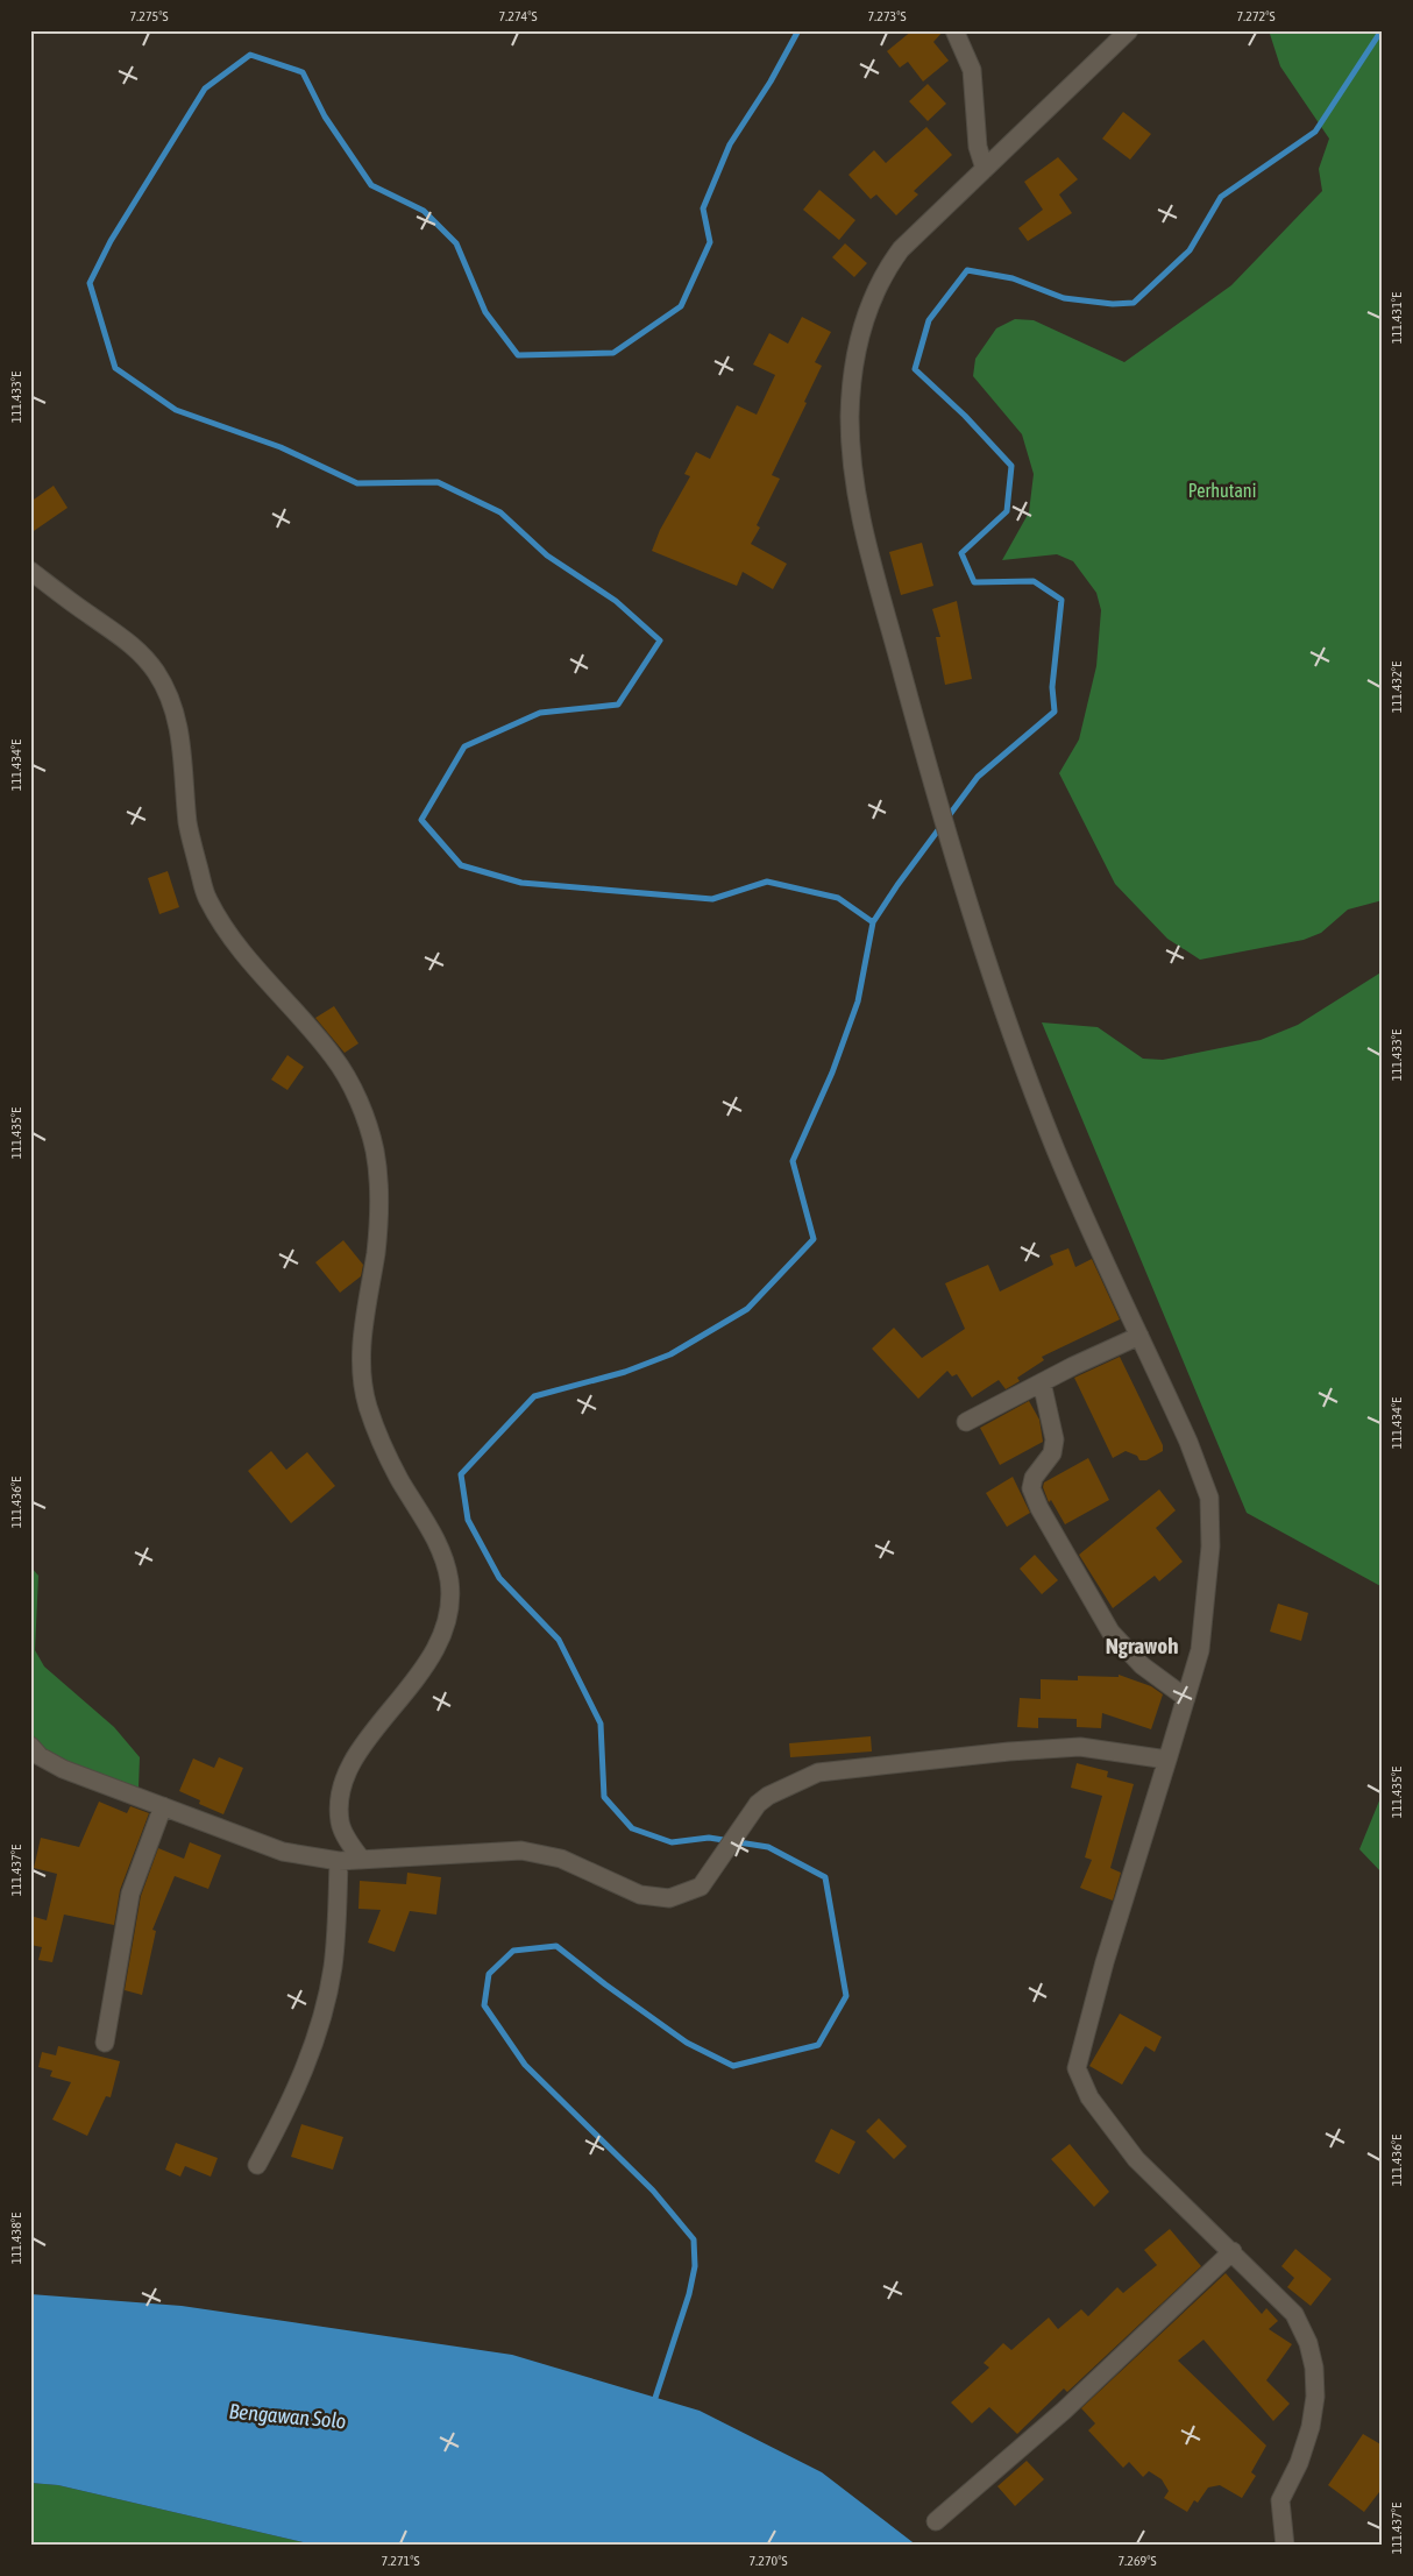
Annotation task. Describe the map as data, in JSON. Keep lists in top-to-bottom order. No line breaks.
{"districts":["Ngrawoh"],"water":["Bengawan Solo"],"parks":["Perhutani"],"coordinates":["7.275°S","7.274°S","7.273°S","7.272°S","111.431°E","111.433°E","111.432°E","111.434°E","111.435°E","111.436°E","111.437°E","111.438°E","7.271°S","7.270°S","7.269°S"]}
